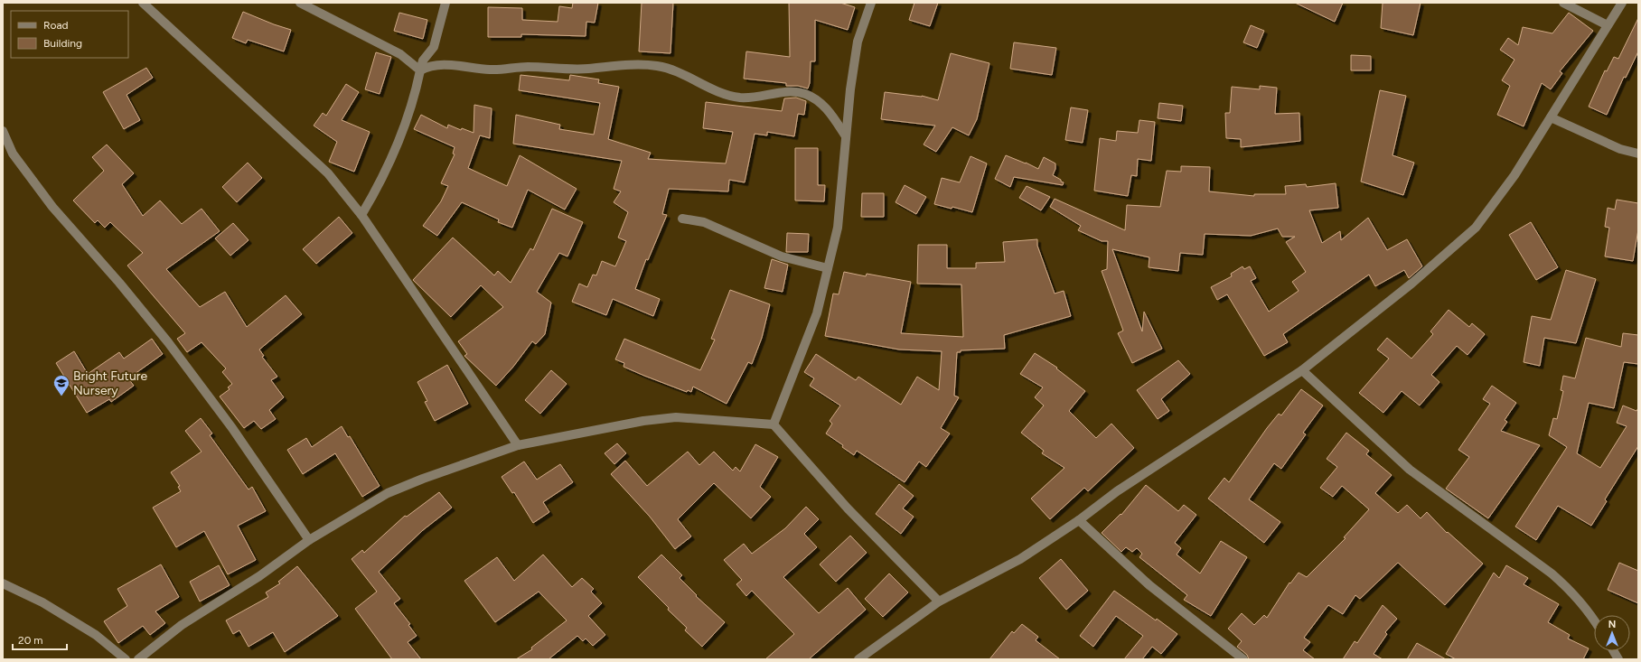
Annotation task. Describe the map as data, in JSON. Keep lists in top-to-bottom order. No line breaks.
{"places":{"school or university":["Bright Future Nursery"]},"legend":["Road","Building"],"scale_bar":"20 m","north":"top"}
